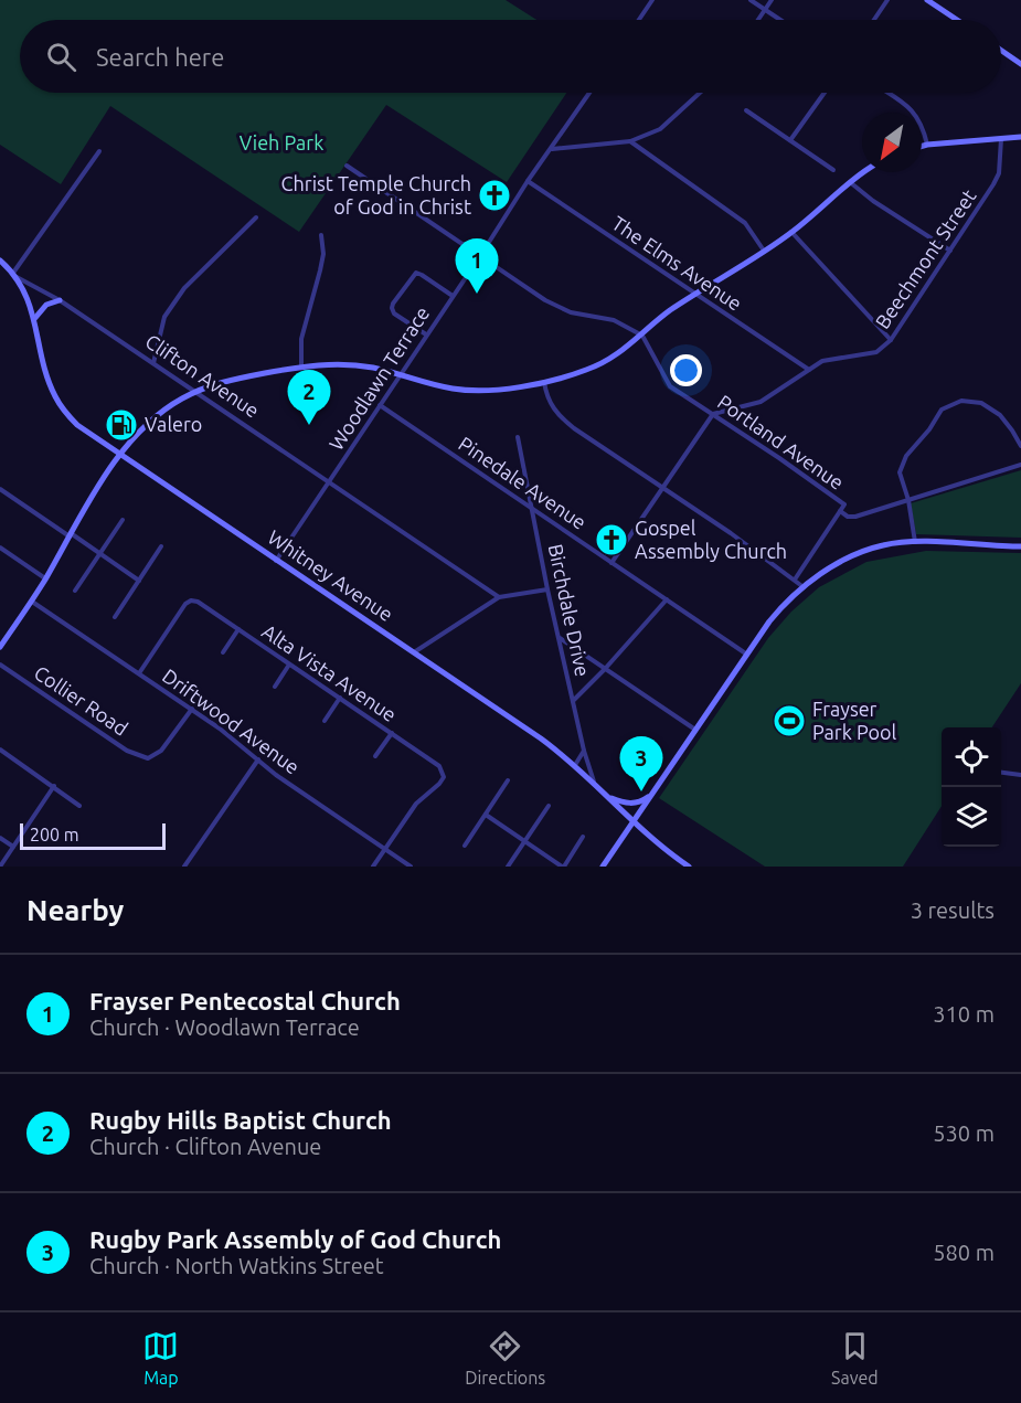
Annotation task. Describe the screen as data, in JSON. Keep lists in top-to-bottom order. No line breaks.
{"streets":{"main road":["Clifton Avenue","Whitney Avenue"],"street":["Beechmont Street","The Elms Avenue","Woodlawn Terrace","Portland Avenue","Pinedale Avenue","Birchdale Drive","Alta Vista Avenue","Collier Road","Driftwood Avenue"]},"crossings":[["Beechmont Street","The Elms Avenue"],["Beechmont Street","Portland Avenue"],["The Elms Avenue","Woodlawn Terrace"],["Clifton Avenue","Woodlawn Terrace"],["Clifton Avenue","Whitney Avenue"],["Woodlawn Terrace","Pinedale Avenue"],["Woodlawn Terrace","Whitney Avenue"],["Pinedale Avenue","Birchdale Drive"],["Whitney Avenue","Birchdale Drive"],["Alta Vista Avenue","Driftwood Avenue"],["Collier Road","Driftwood Avenue"]],"parks":["Vieh Park"],"places":{"church":["Christ Temple Church of God in Christ","Gospel Assembly Church"],"fuel station":["Valero"],"sports":["Frayser Park Pool"]},"scale_bar":"200 m","north":"bottom left","page":{"search":"Search here","pins":["1","2","3"],"scale":"200 m","heading":["Nearby","3 results"],"list":[{"mark":"1","name":"Frayser Pentecostal Church","note":"Church · Woodlawn Terrace","value":"310 m"},{"mark":"2","name":"Rugby Hills Baptist Church","note":"Church · Clifton Avenue","value":"530 m"},{"mark":"3","name":"Rugby Park Assembly of God Church","note":"Church · North Watkins Street","value":"580 m"}],"nav":["Map","Directions","Saved"]}}
